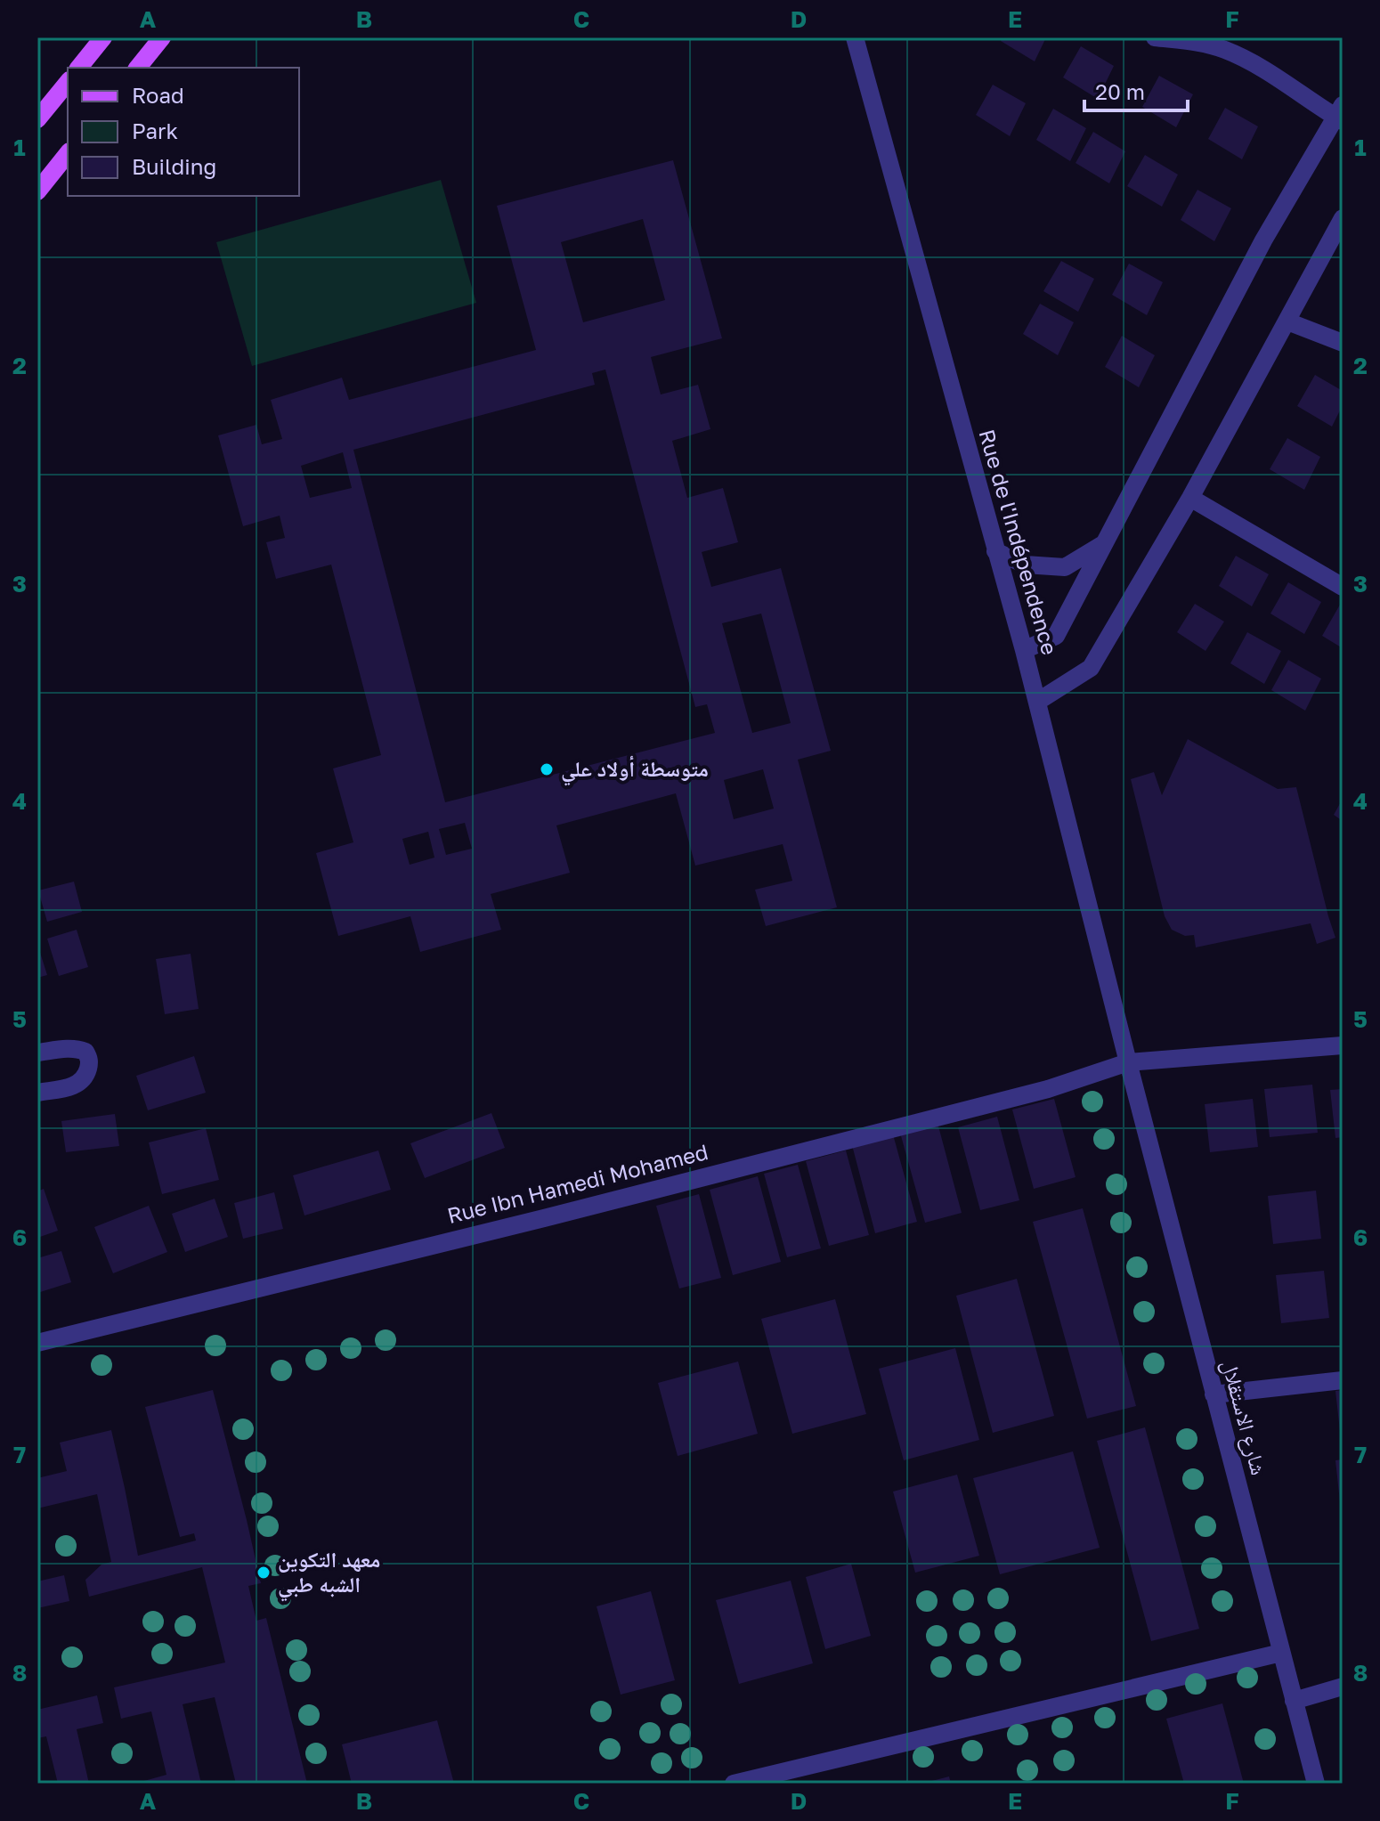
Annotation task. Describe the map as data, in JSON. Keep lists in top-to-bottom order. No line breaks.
{"streets":{"street":["Rue de l'Indépendence","Rue Ibn Hamedi Mohamed","شارع الاستقلال"]},"crossings":[["Rue de l'Indépendence","Rue Ibn Hamedi Mohamed"],["Rue de l'Indépendence","شارع الاستقلال"],["Rue Ibn Hamedi Mohamed","شارع الاستقلال"]],"places":["متوسطة أولاد علي","معهد التكوين الشبه طبي"],"legend":["Road","Park","Building"],"scale_bar":"20 m","grid":{"columns":["A","B","C","D","E","F"],"rows":["1","2","3","4","5","6","7","8"]}}
